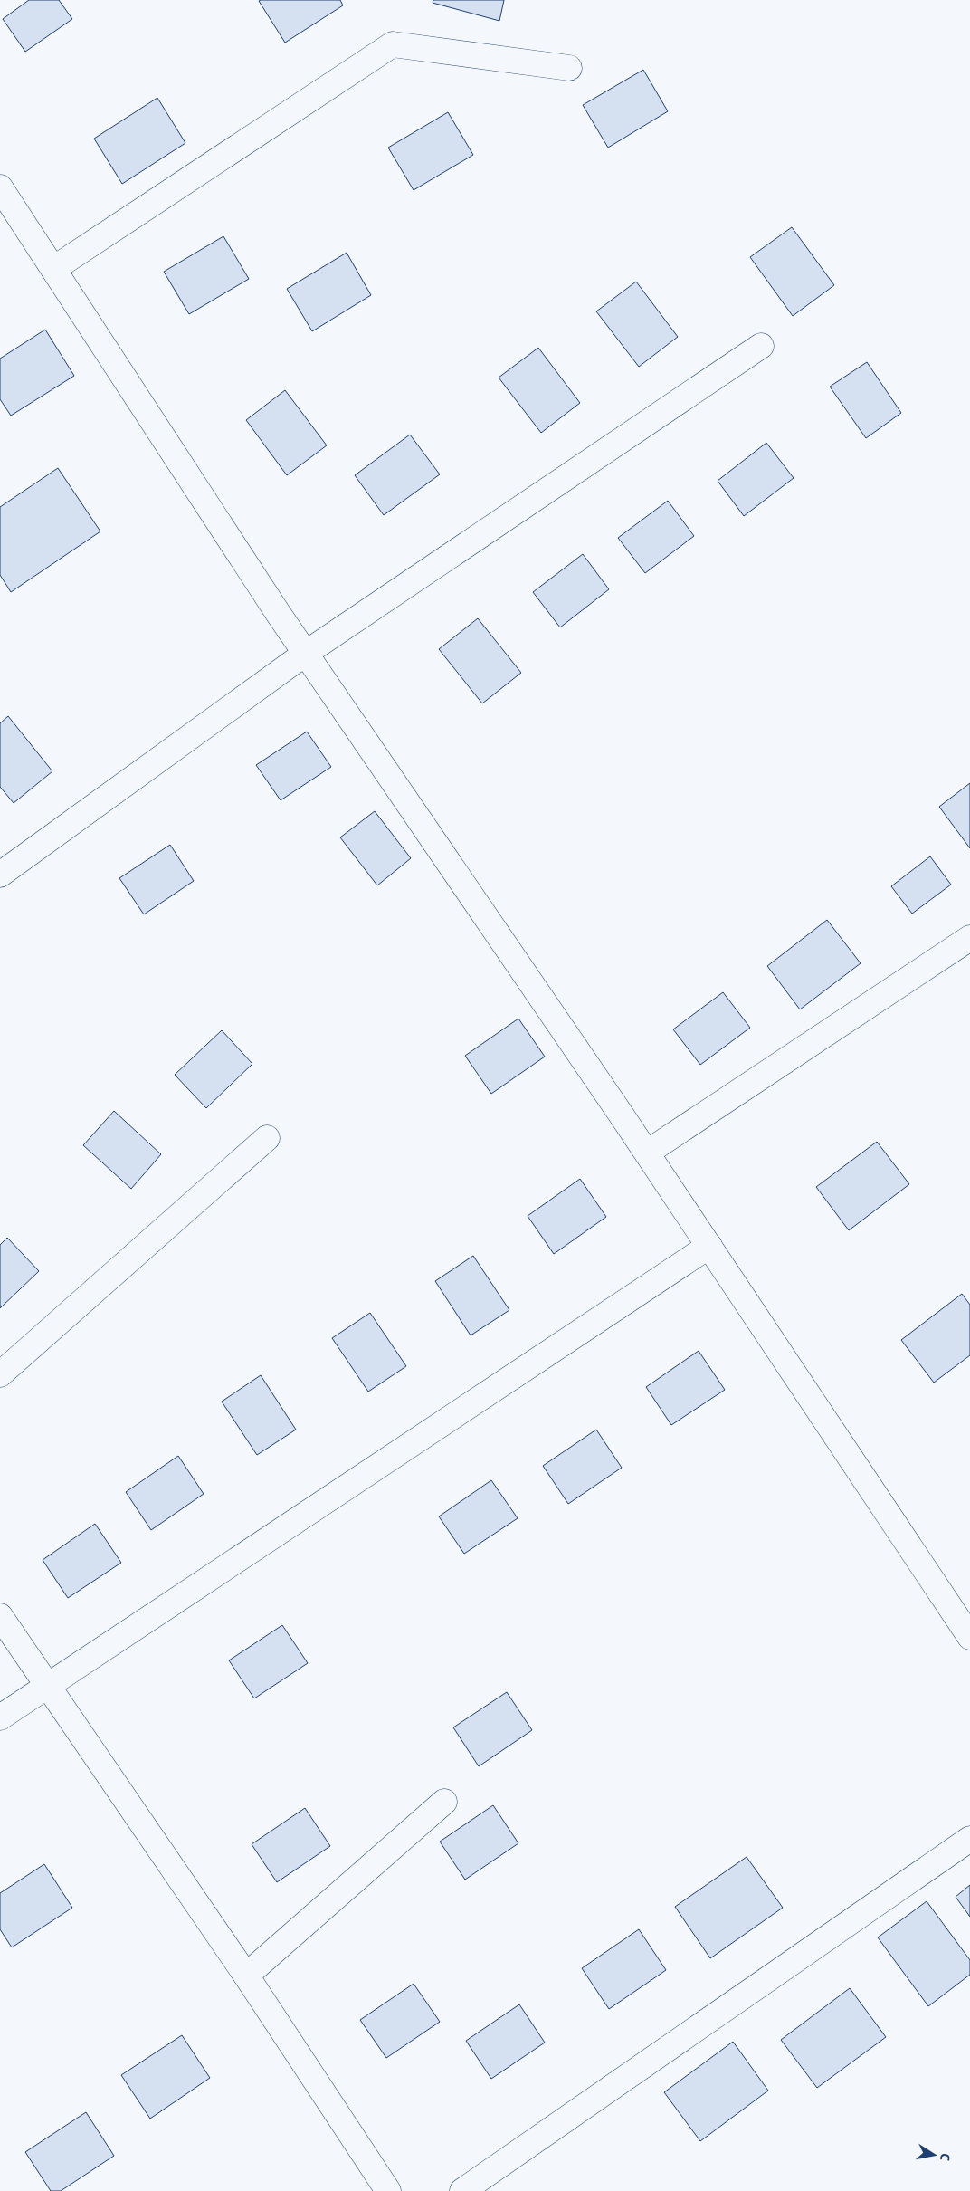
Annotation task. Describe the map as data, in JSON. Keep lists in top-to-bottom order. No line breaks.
{"north":"right"}
